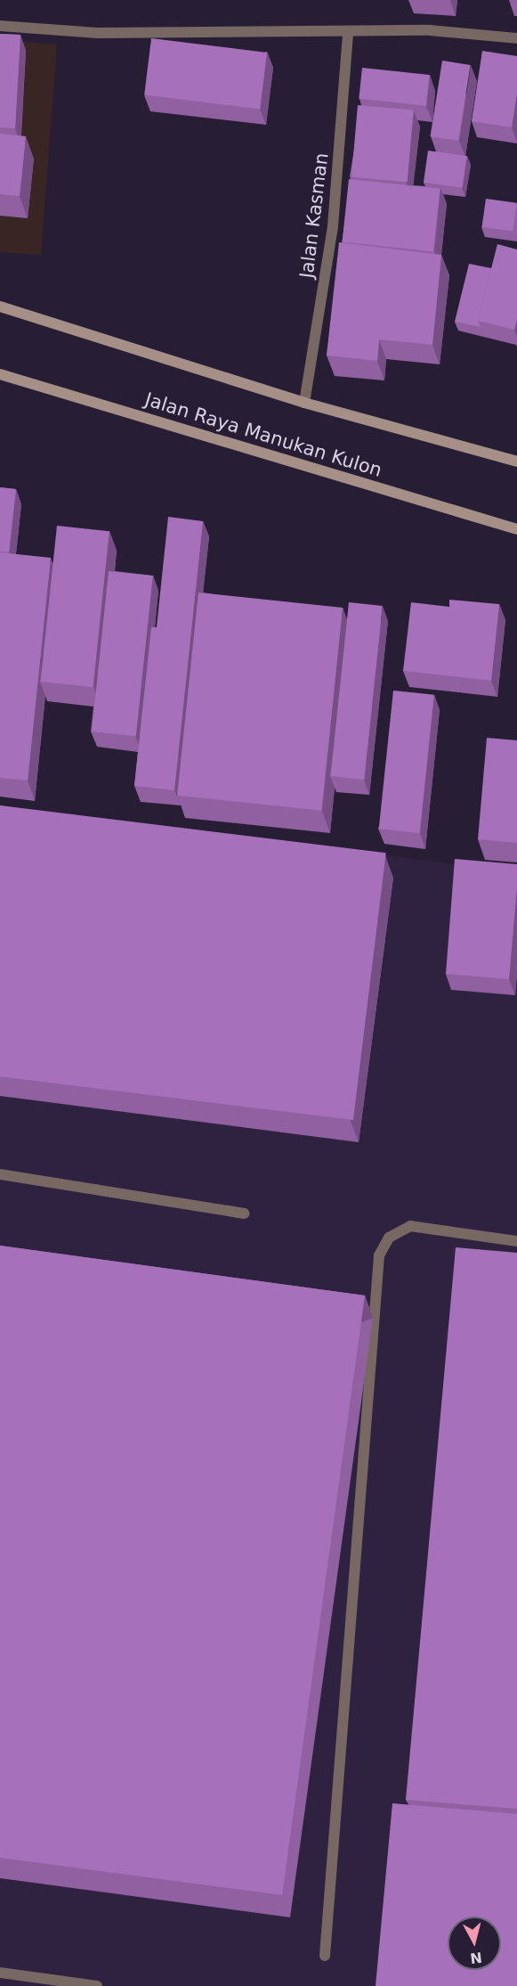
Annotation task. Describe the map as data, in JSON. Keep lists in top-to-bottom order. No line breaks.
{"streets":{"main road":["Jalan Raya Manukan Kulon"],"street":["Jalan Kasman"]},"north":"bottom"}
